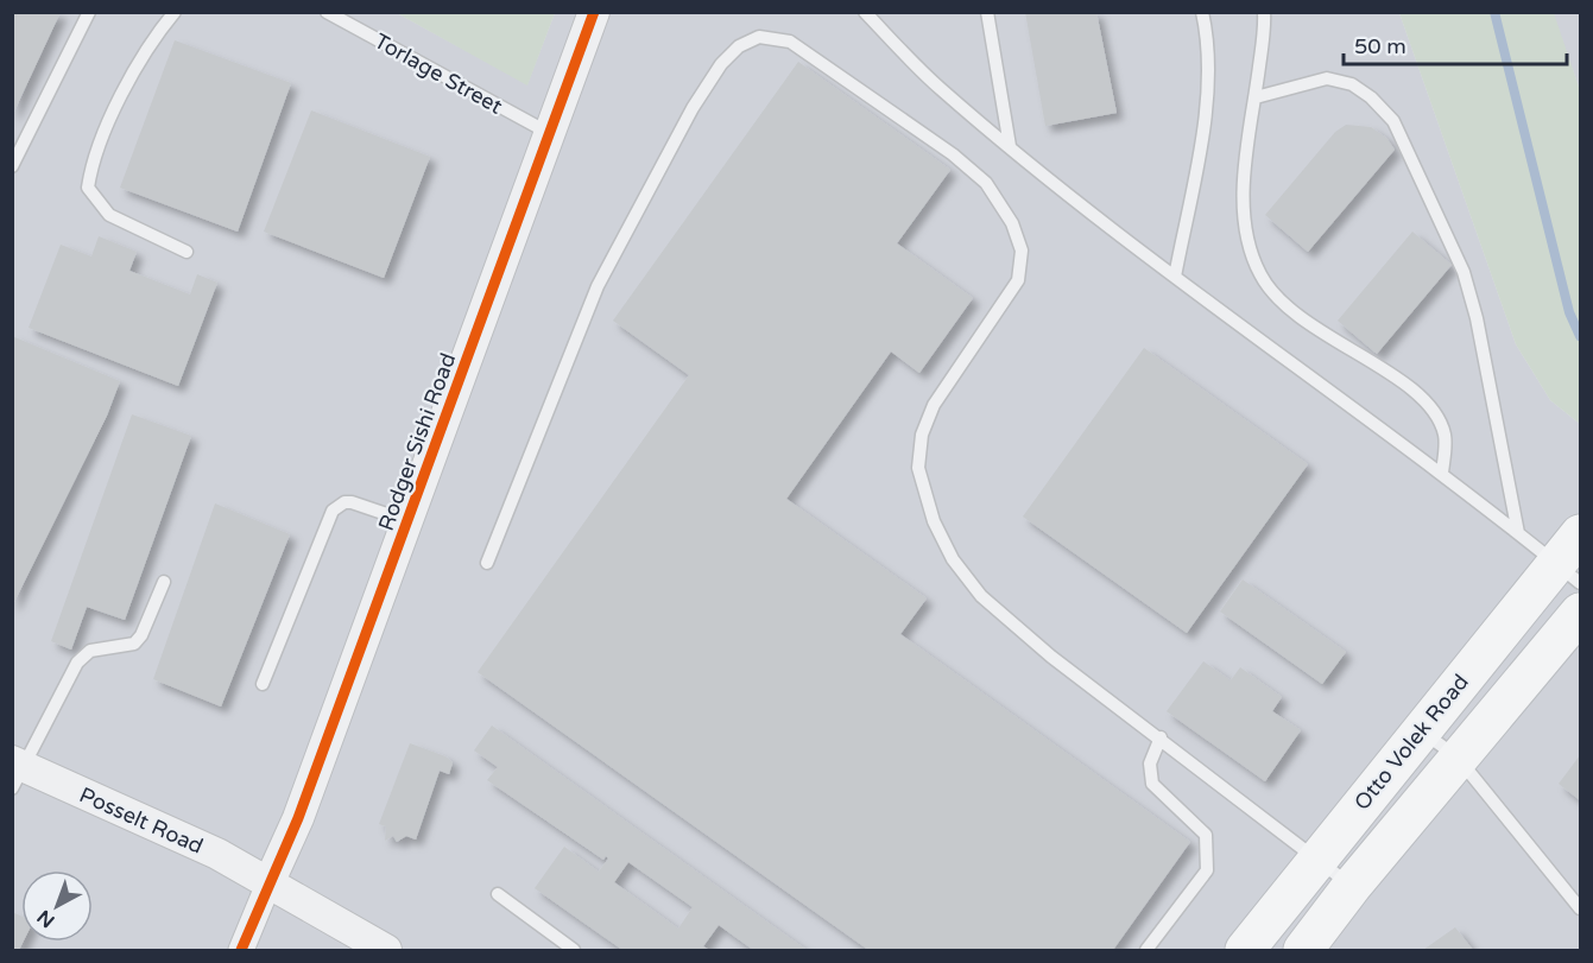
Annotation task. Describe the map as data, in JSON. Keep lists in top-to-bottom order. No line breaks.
{"streets":{"main road":["Otto Volek Road"],"street":["Rodger Sishi Road","Posselt Road"],"lane":["Torlage Street"]},"crossings":[["Torlage Street","Rodger Sishi Road"],["Rodger Sishi Road","Posselt Road"]],"scale_bar":"50 m","north":"bottom left"}
